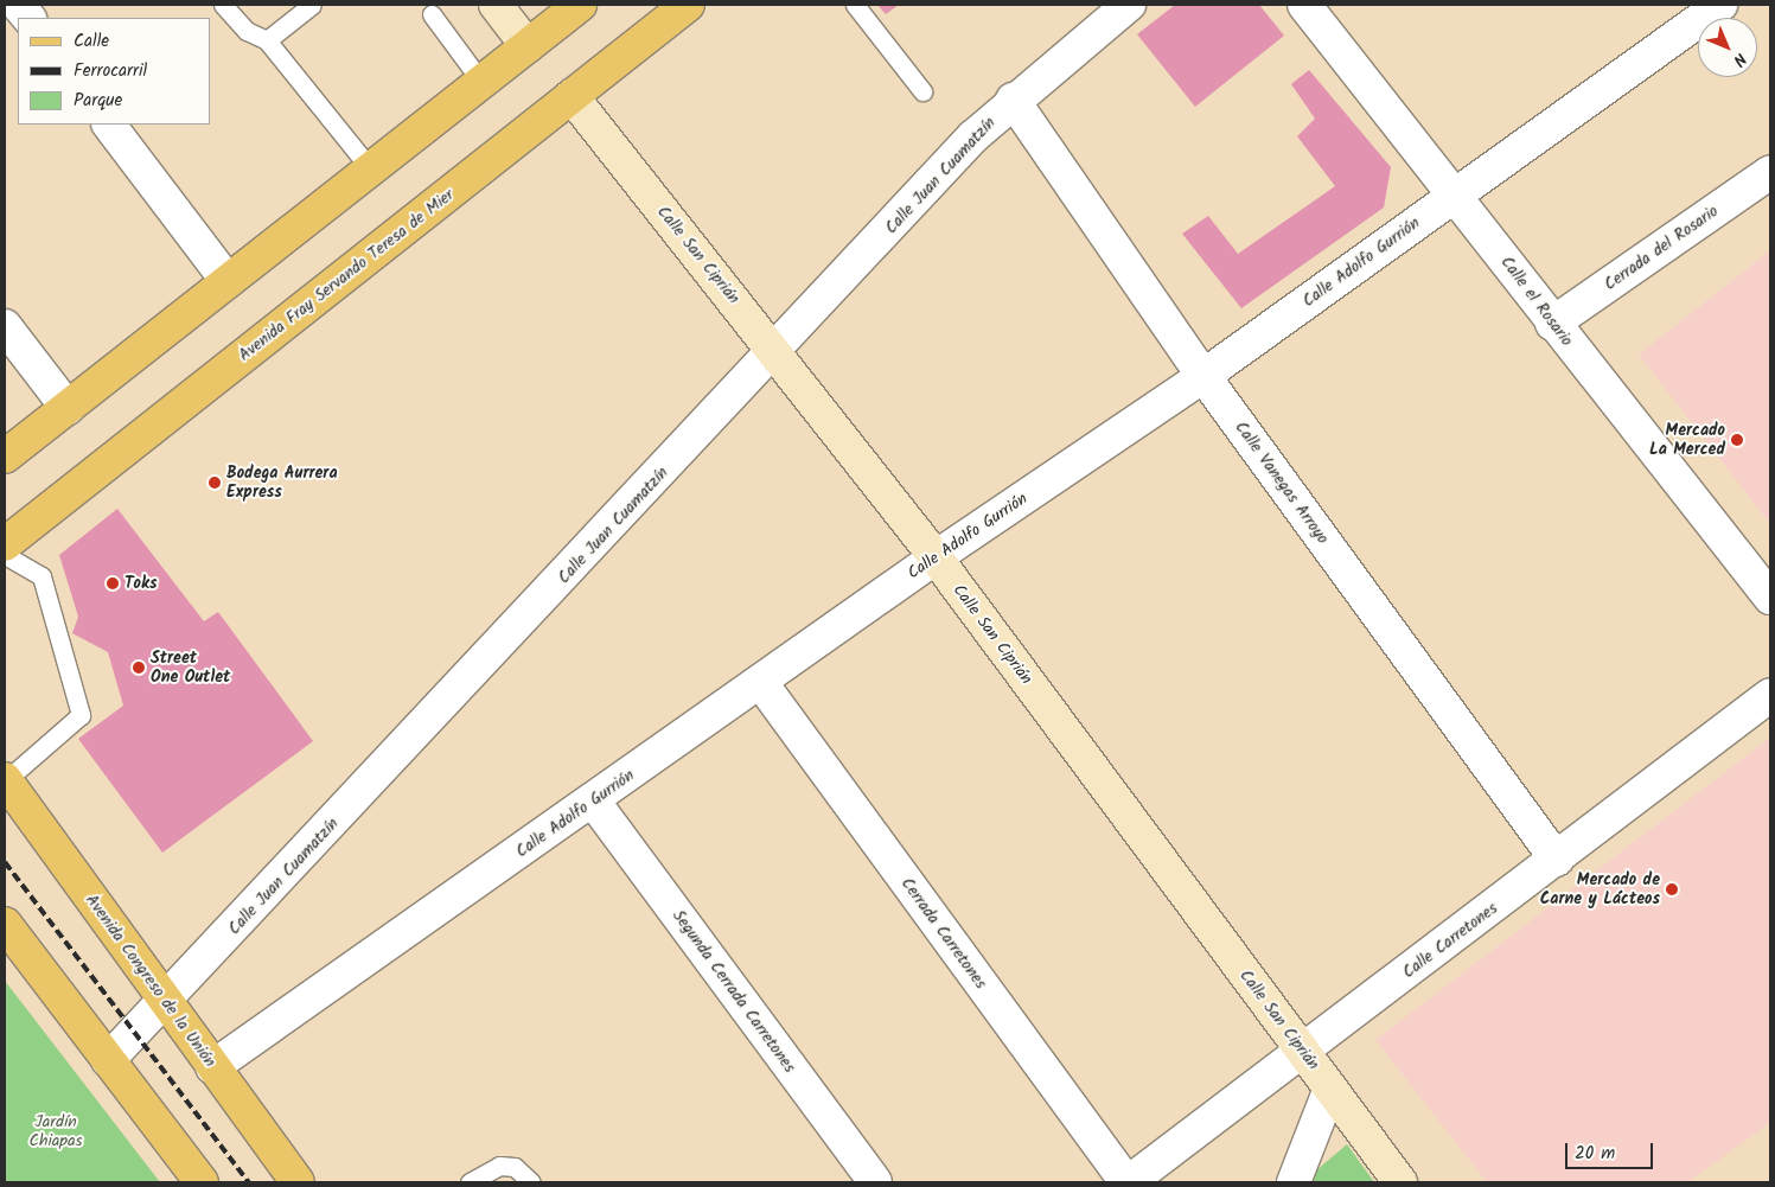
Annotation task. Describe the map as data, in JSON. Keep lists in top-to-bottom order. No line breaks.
{"streets":{"main road":["Avenida Fray Servando Teresa de Mier","Avenida Congreso de la Unión"],"street":["Calle Juan Cuamatzín","Cerrada del Rosario","Calle San Ciprián","Calle Adolfo Gurrión","Calle el Rosario","Calle Vanegas Arroyo","Cerrada Carretones","Calle Carretones","Segunda Cerrada Carretones"]},"crossings":[["Calle Juan Cuamatzín","Calle San Ciprián"],["Calle Juan Cuamatzín","Calle Vanegas Arroyo"],["Calle Juan Cuamatzín","Avenida Congreso de la Unión"],["Cerrada del Rosario","Calle el Rosario"],["Calle San Ciprián","Calle Adolfo Gurrión"],["Calle San Ciprián","Avenida Fray Servando Teresa de Mier"],["Calle San Ciprián","Calle Carretones"],["Calle Adolfo Gurrión","Calle el Rosario"],["Calle Adolfo Gurrión","Calle Vanegas Arroyo"],["Calle Adolfo Gurrión","Cerrada Carretones"],["Calle Adolfo Gurrión","Avenida Congreso de la Unión"],["Calle Adolfo Gurrión","Segunda Cerrada Carretones"],["Calle Vanegas Arroyo","Calle Carretones"],["Cerrada Carretones","Calle Carretones"]],"parks":["Jardín Chiapas"],"places":["Mercado La Merced","Bodega Aurrera Express","Toks","Street One Outlet","Mercado de Carne y Lácteos"],"legend":["Calle","Ferrocarril","Parque"],"scale_bar":"20 m","north":"bottom right"}
